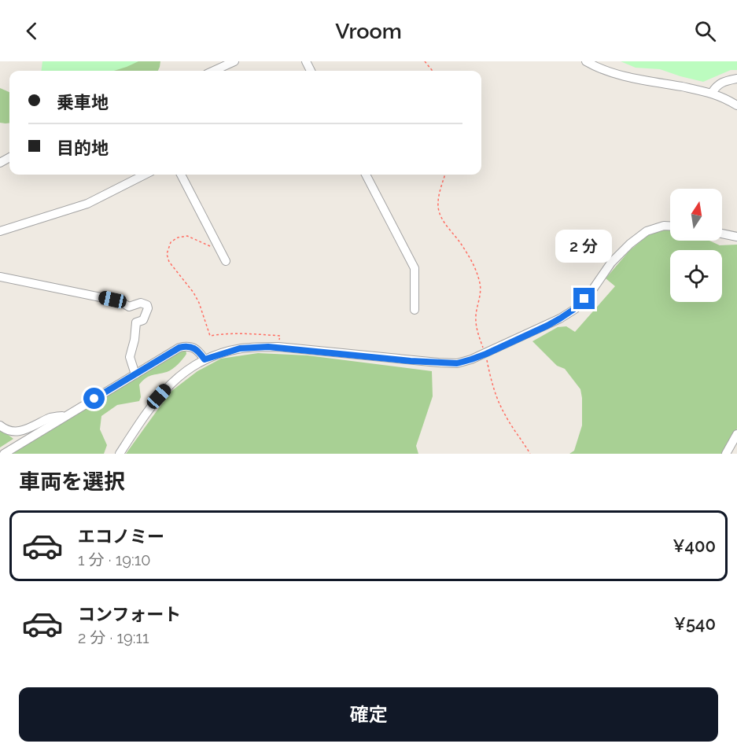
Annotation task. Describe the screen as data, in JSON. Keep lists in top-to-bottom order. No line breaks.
{"north":"top","page":{"header":"Vroom","banner":["乗車地","目的地"],"bubble":"2 分","heading":"車両を選択","list":[{"name":"エコノミー","note":"1 分 · 19:10","value":"¥400"},{"name":"コンフォート","note":"2 分 · 19:11","value":"¥540"}],"buttons":"確定"}}
